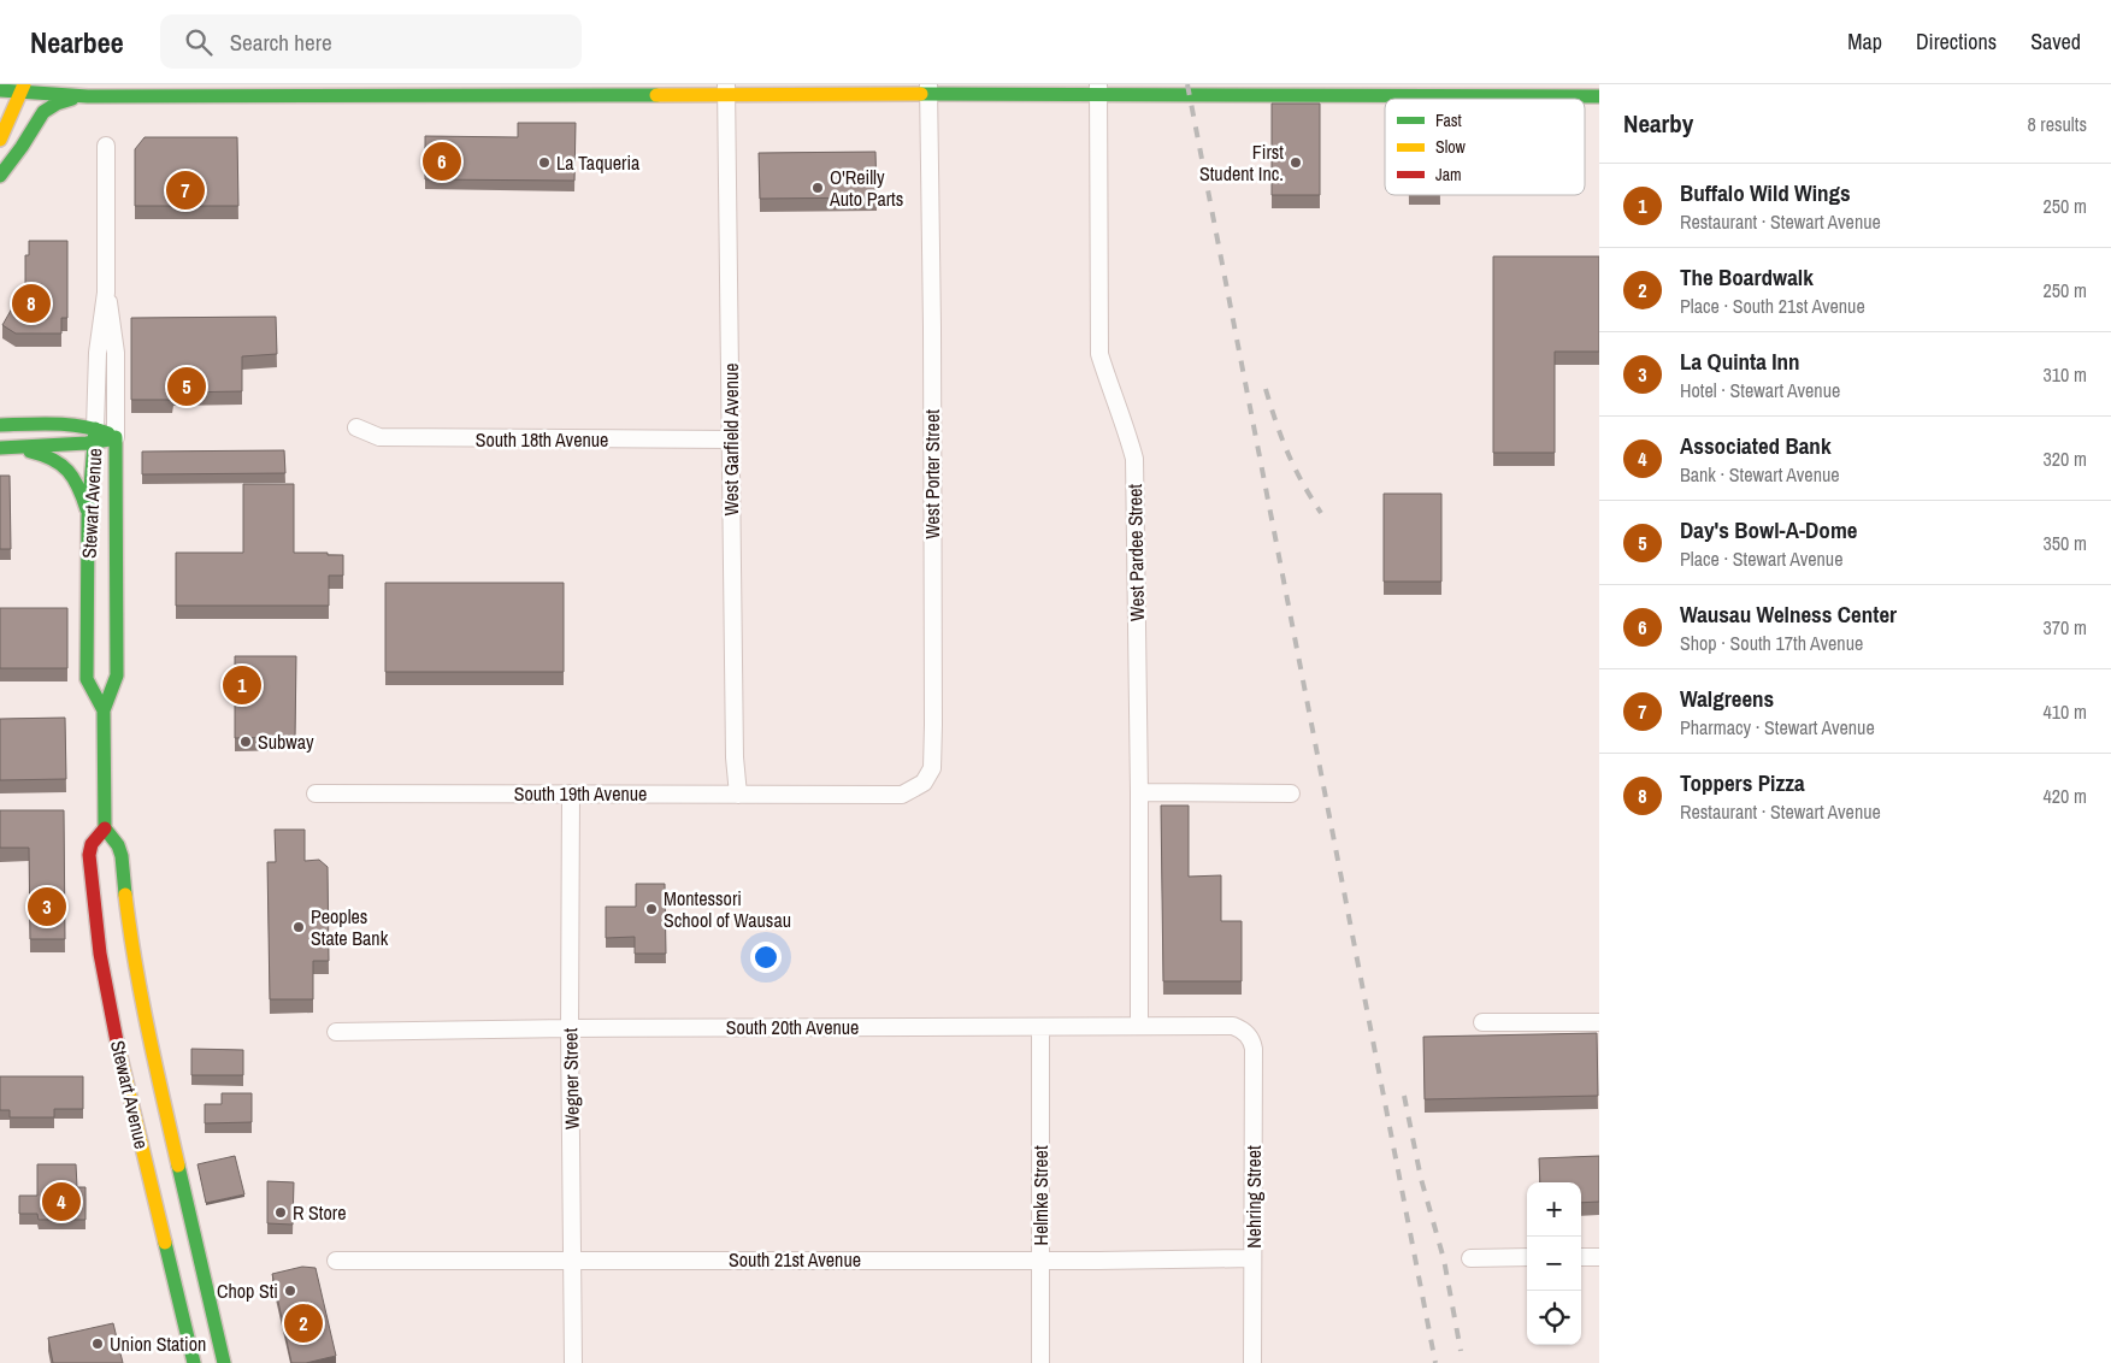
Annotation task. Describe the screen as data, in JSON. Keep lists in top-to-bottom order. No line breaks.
{"streets":{"street":["South 18th Avenue","West Garfield Avenue","West Porter Street","Stewart Avenue","West Pardee Street","South 19th Avenue","South 20th Avenue","Wegner Street","Helmke Street","Nehring Street","South 21st Avenue"]},"crossings":[["South 18th Avenue","West Garfield Avenue"],["West Garfield Avenue","South 19th Avenue"],["West Porter Street","South 19th Avenue"],["West Pardee Street","South 20th Avenue"],["South 19th Avenue","Wegner Street"],["South 20th Avenue","Wegner Street"],["South 20th Avenue","Helmke Street"],["South 20th Avenue","Nehring Street"],["Wegner Street","South 21st Avenue"],["Helmke Street","South 21st Avenue"],["Nehring Street","South 21st Avenue"]],"places":["La Taqueria","First Student Inc.","O'Reilly Auto Parts","Subway","Montessori School of Wausau","Peoples State Bank","R Store","Chop Sti","Union Station"],"legend":["Fast","Slow","Jam"],"page":{"header":"Nearbee","search":"Search here","nav":["Map","Directions","Saved"],"heading":["Nearby","8 results"],"pins":["6","7","8","5","1","3","4","2"],"list":[{"mark":"1","name":"Buffalo Wild Wings","note":"Restaurant · Stewart Avenue","value":"250 m"},{"mark":"2","name":"The Boardwalk","note":"Place · South 21st Avenue","value":"250 m"},{"mark":"3","name":"La Quinta Inn","note":"Hotel · Stewart Avenue","value":"310 m"},{"mark":"4","name":"Associated Bank","note":"Bank · Stewart Avenue","value":"320 m"},{"mark":"5","name":"Day's Bowl-A-Dome","note":"Place · Stewart Avenue","value":"350 m"},{"mark":"6","name":"Wausau Welness Center","note":"Shop · South 17th Avenue","value":"370 m"},{"mark":"7","name":"Walgreens","note":"Pharmacy · Stewart Avenue","value":"410 m"},{"mark":"8","name":"Toppers Pizza","note":"Restaurant · Stewart Avenue","value":"420 m"}],"map_buttons":["+","−"]}}
